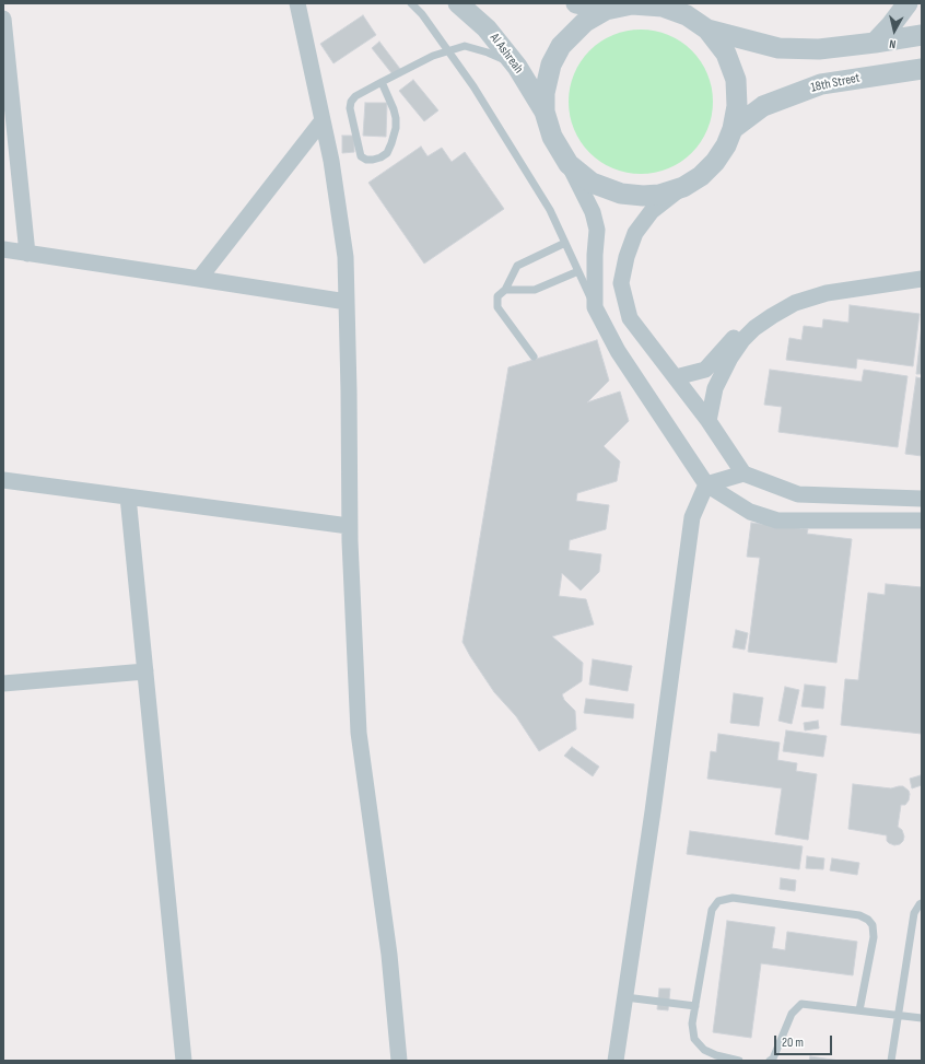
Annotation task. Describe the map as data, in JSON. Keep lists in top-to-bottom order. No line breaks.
{"streets":{"street":["Al Ashreah","18th Street"]},"scale_bar":"20 m","north":"bottom"}
